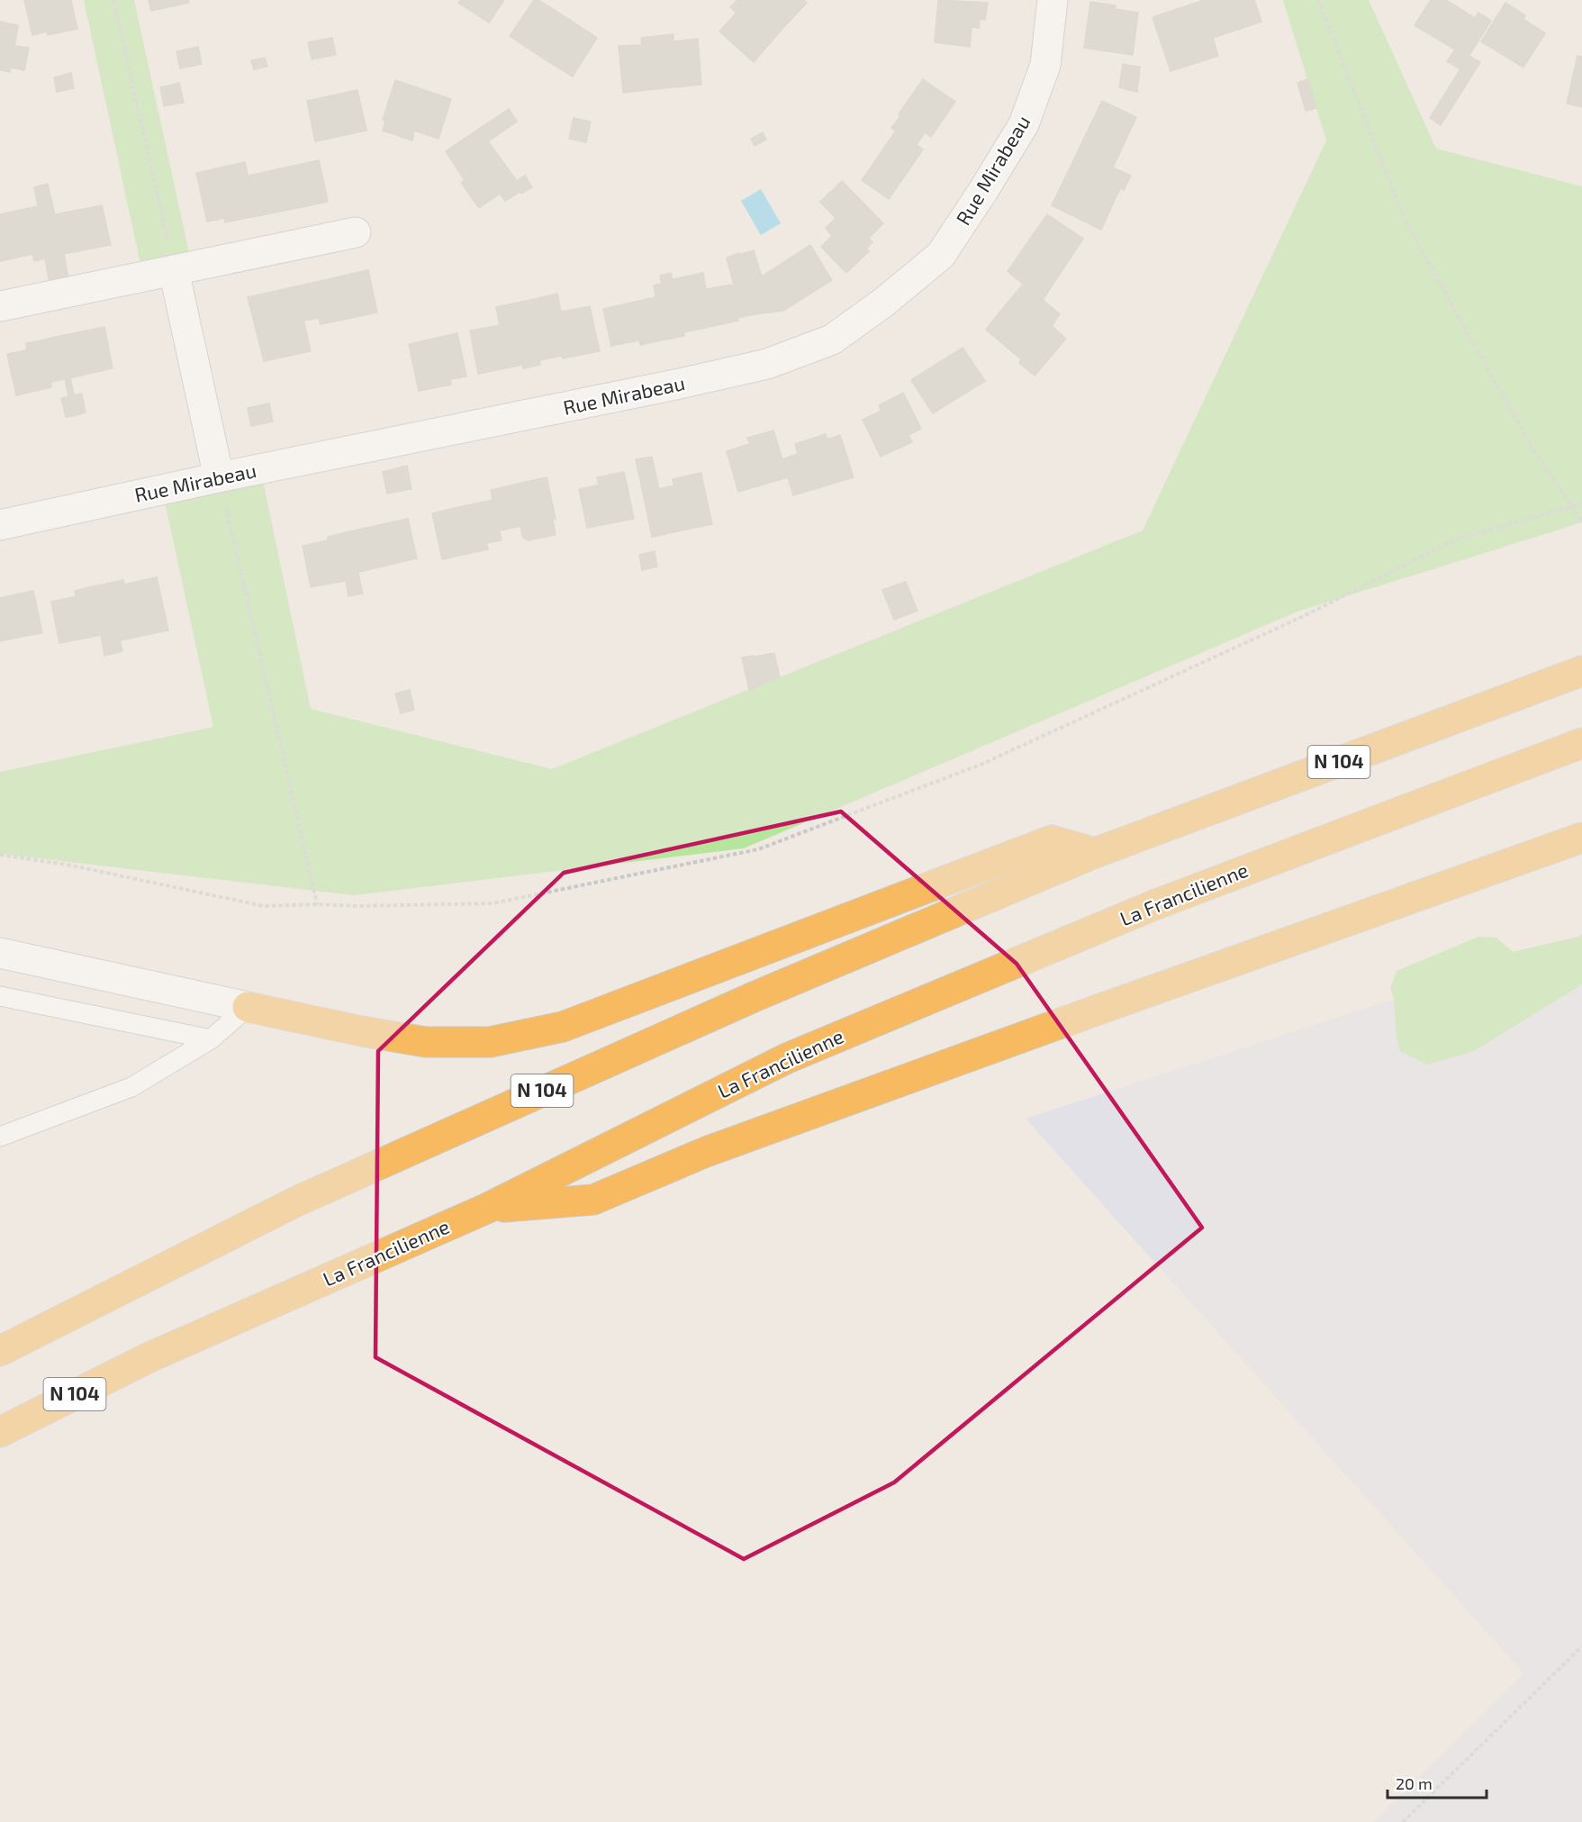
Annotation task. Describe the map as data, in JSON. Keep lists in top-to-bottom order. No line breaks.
{"streets":{"highway":["N 104","La Francilienne"],"street":["Rue Mirabeau"]},"scale_bar":"20 m"}
